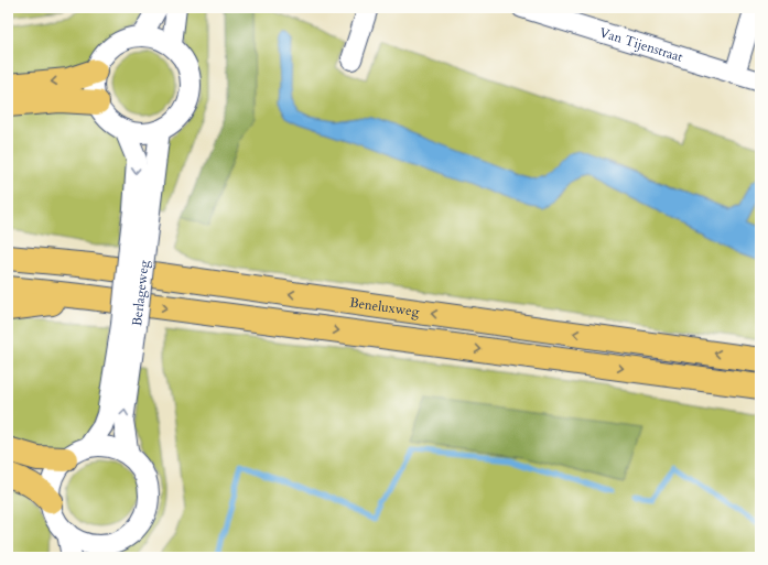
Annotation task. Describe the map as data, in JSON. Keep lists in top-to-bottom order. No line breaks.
{"streets":{"highway":["Beneluxweg"],"street":["Van Tijenstraat","Berlageweg"]}}
